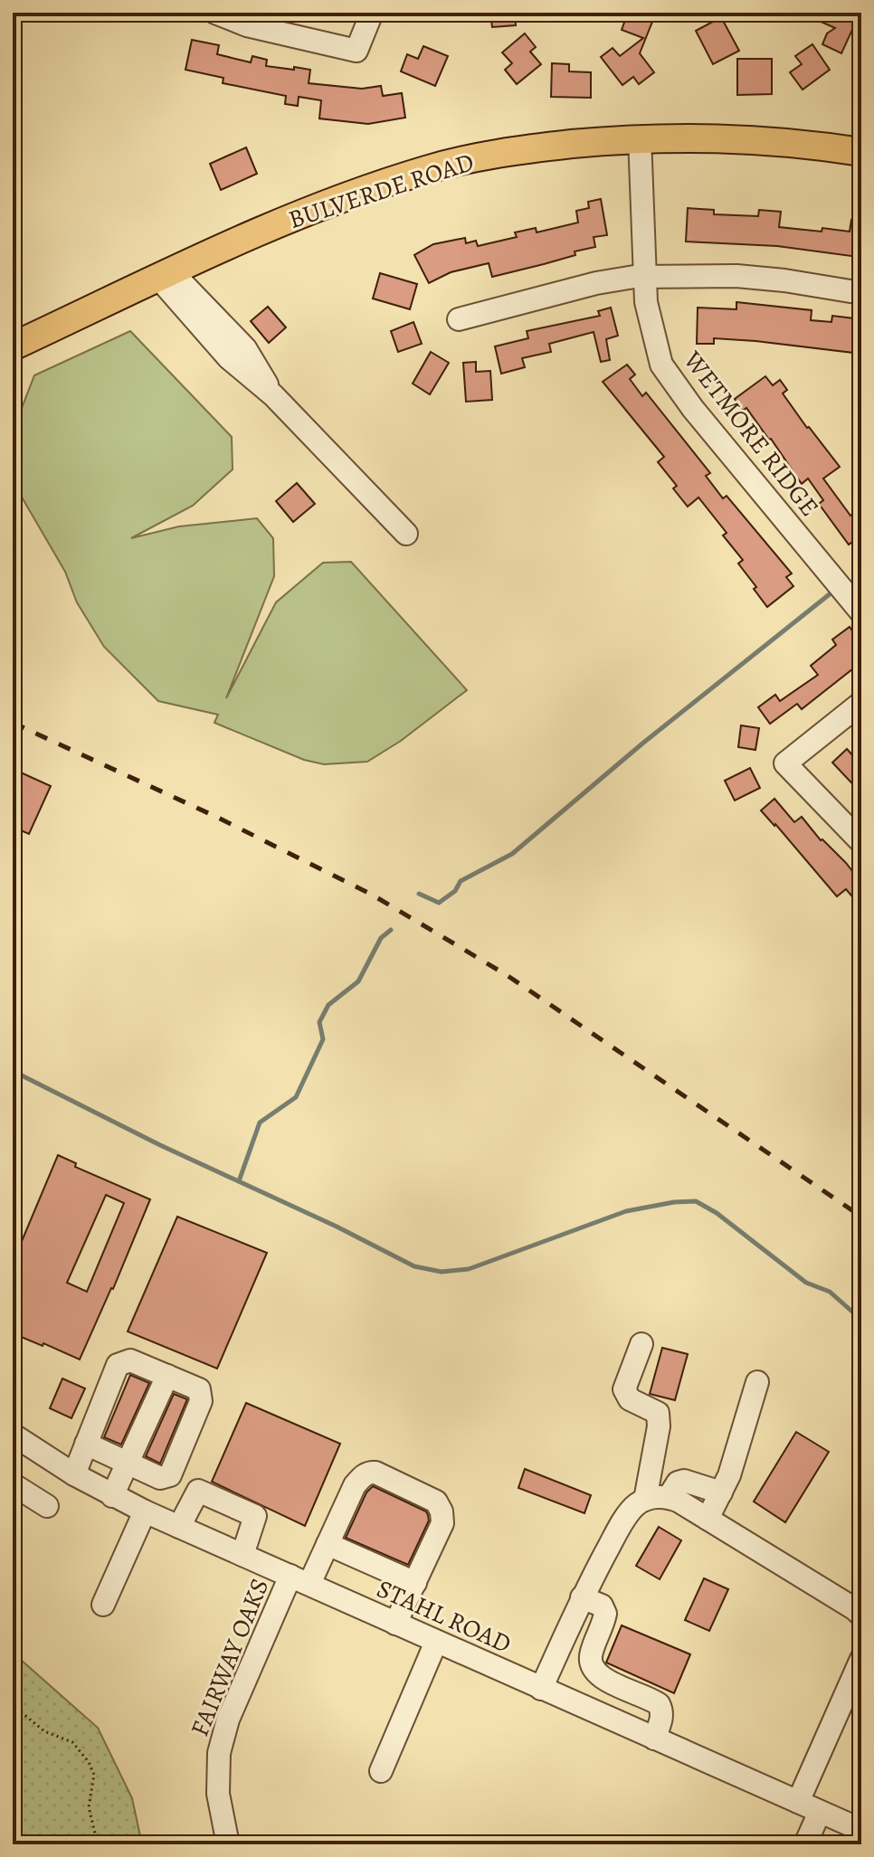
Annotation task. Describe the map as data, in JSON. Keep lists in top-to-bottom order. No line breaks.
{"streets":{"main road":["BULVERDE ROAD"],"street":["WETMORE RIDGE","STAHL ROAD","FAIRWAY OAKS"]},"crossings":[["BULVERDE ROAD","WETMORE RIDGE"],["STAHL ROAD","FAIRWAY OAKS"]]}
